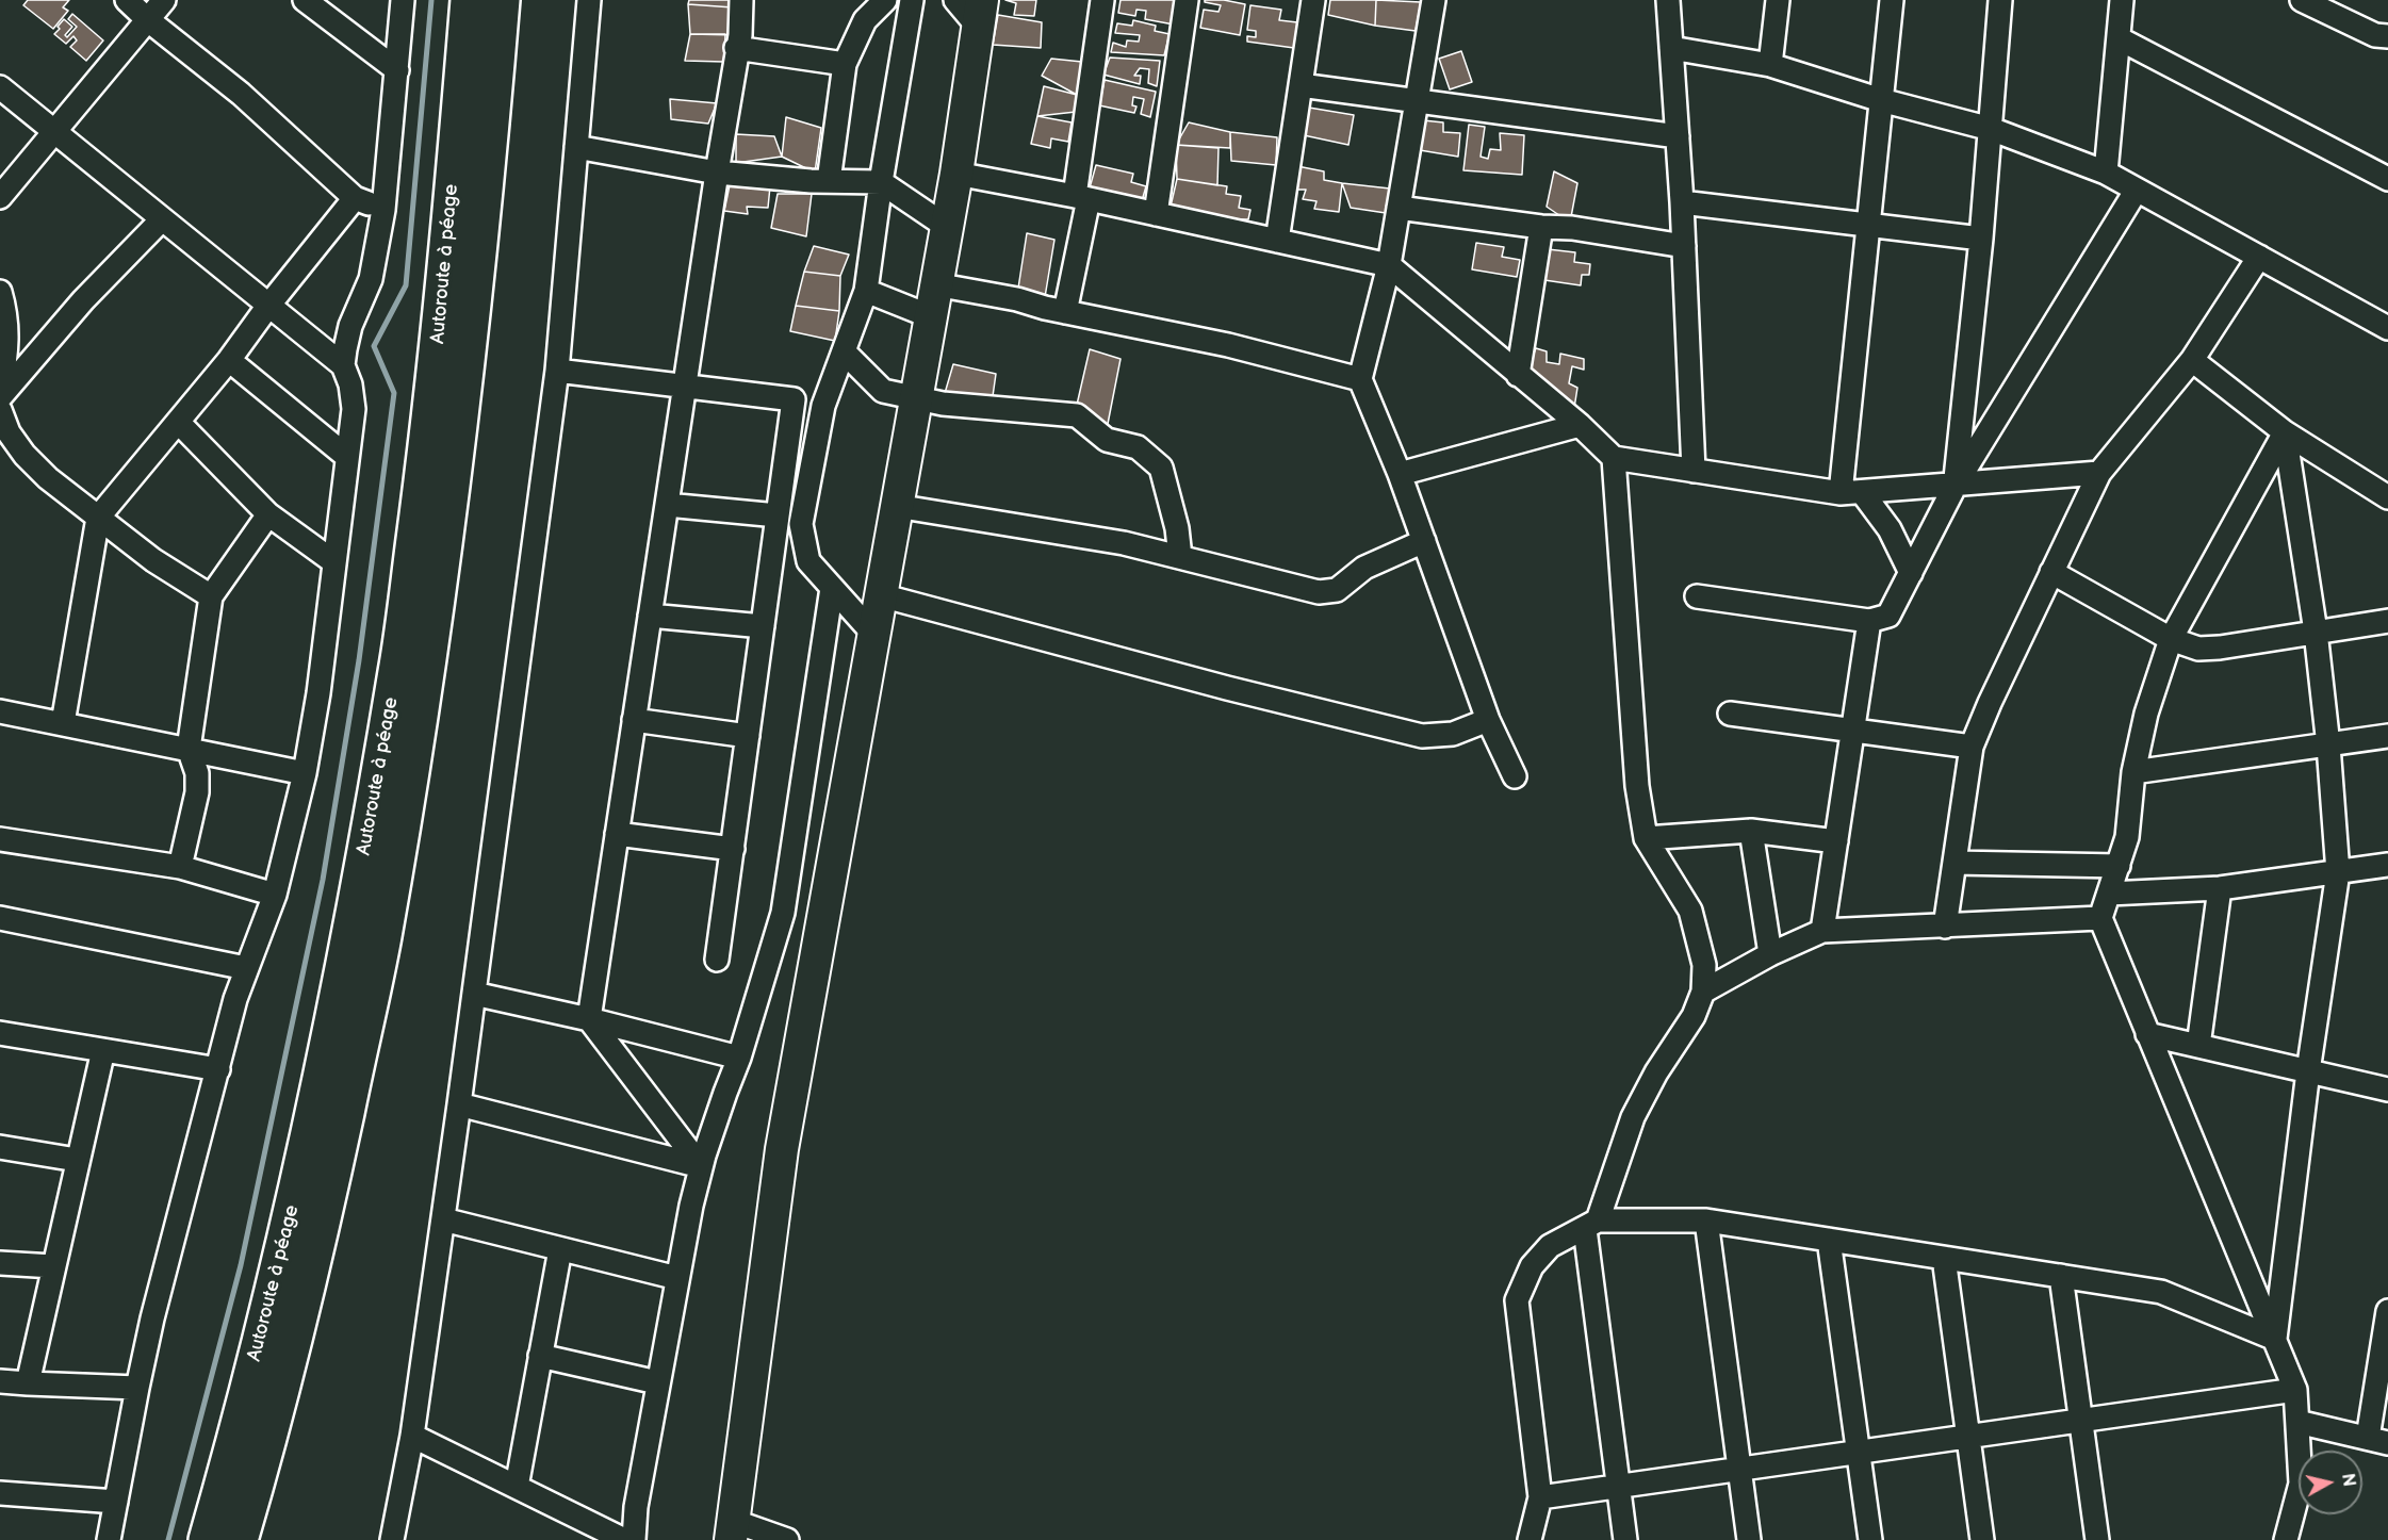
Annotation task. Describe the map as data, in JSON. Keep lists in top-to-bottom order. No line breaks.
{"streets":{"highway":["Autoroute à péage"]},"north":"right"}
